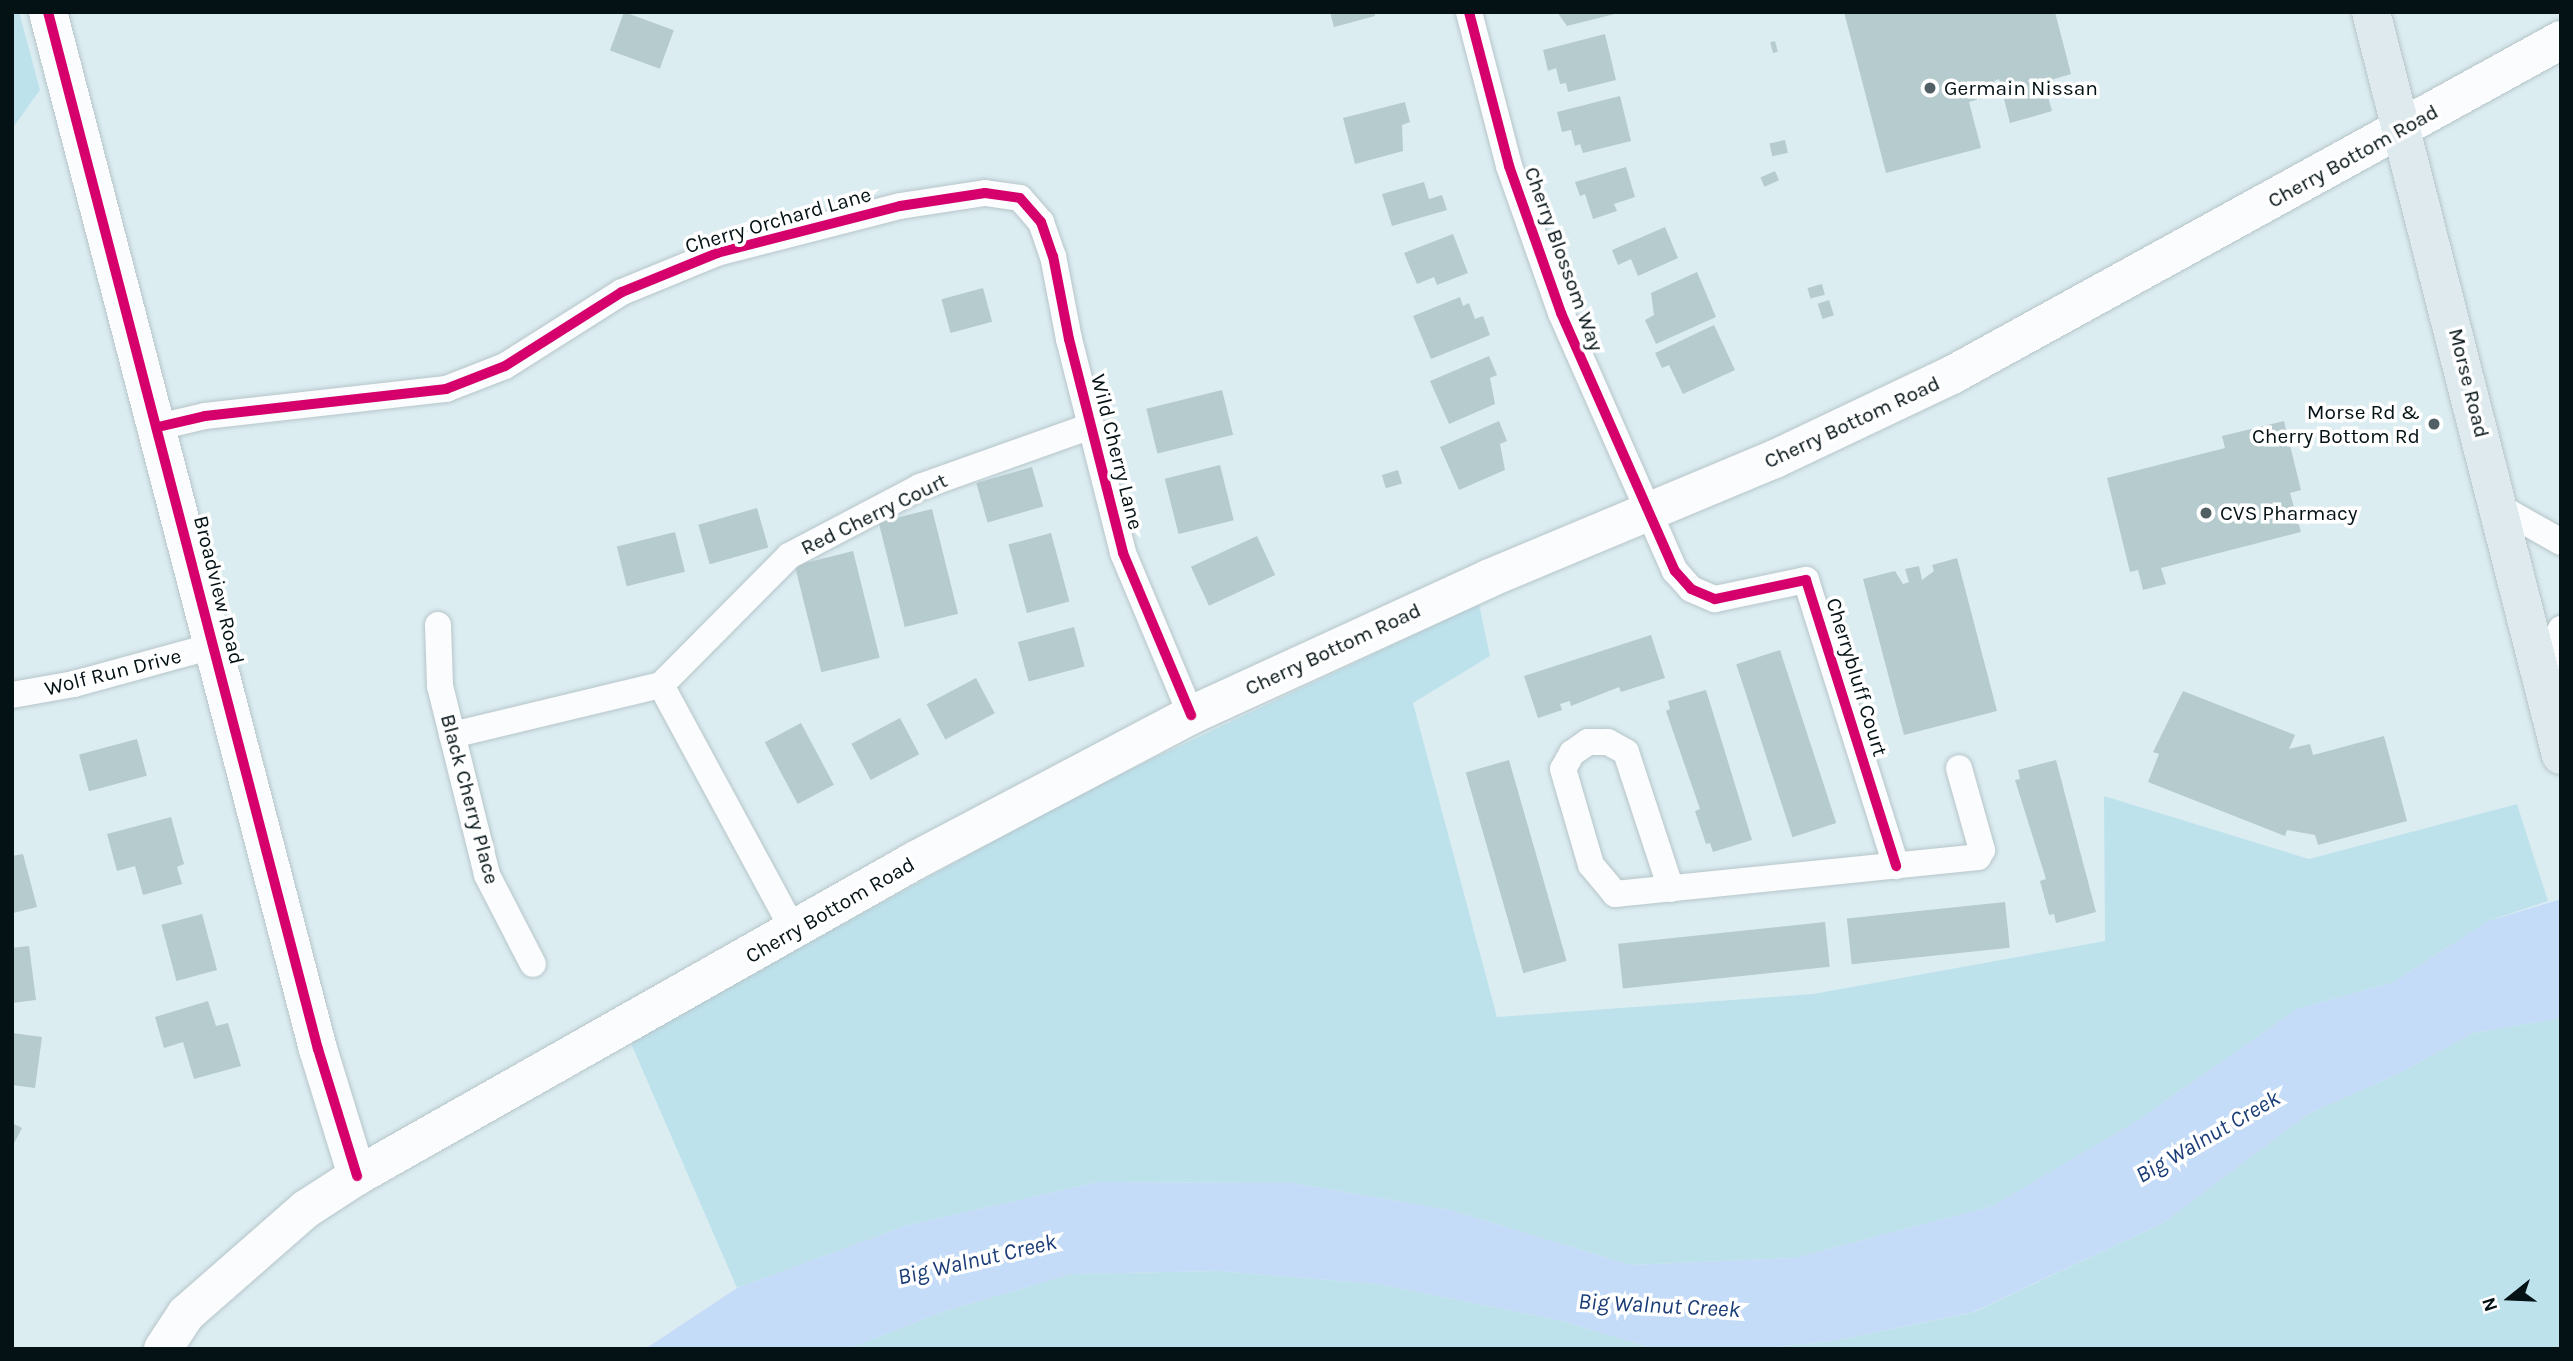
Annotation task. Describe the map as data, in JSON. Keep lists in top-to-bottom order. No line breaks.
{"streets":{"main road":["Cherry Bottom Road","Morse Road","Broadview Road"],"street":["Cherry Orchard Lane","Cherry Blossom Way","Wild Cherry Lane","Red Cherry Court","Wolf Run Drive","Cherrybluff Court","Black Cherry Place"]},"crossings":[["Cherry Bottom Road","Cherry Blossom Way"],["Cherry Bottom Road","Morse Road"],["Cherry Bottom Road","Wild Cherry Lane"],["Cherry Bottom Road","Broadview Road"],["Cherry Bottom Road","Cherrybluff Court"],["Cherry Orchard Lane","Wild Cherry Lane"],["Cherry Orchard Lane","Broadview Road"],["Cherry Blossom Way","Cherrybluff Court"],["Wild Cherry Lane","Red Cherry Court"],["Broadview Road","Wolf Run Drive"]],"water":["Big Walnut Creek"],"places":["Germain Nissan","Morse Rd & Cherry Bottom Rd","CVS Pharmacy"],"north":"left"}
